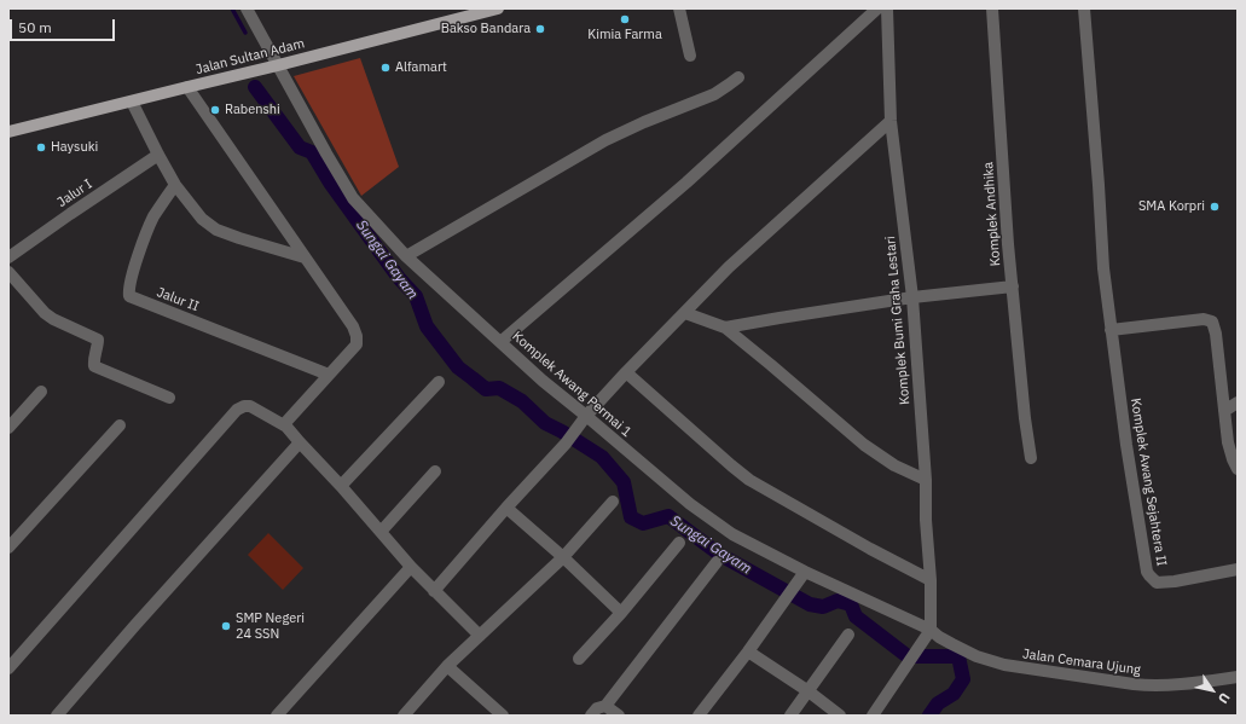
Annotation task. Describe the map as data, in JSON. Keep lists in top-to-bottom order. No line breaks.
{"streets":{"main road":["Jalan Sultan Adam"],"street":["Jalur I","Komplek Andhika","Jalur II","Komplek Bumi Graha Lestari","Komplek Awang Permai 1","Komplek Awang Sejahtera II","Jalan Cemara Ujung"]},"crossings":[["Jalan Sultan Adam","Komplek Awang Permai 1"],["Komplek Bumi Graha Lestari","Komplek Awang Permai 1"],["Komplek Bumi Graha Lestari","Jalan Cemara Ujung"],["Komplek Awang Permai 1","Jalan Cemara Ujung"]],"water":["Sungai Gayam"],"places":["Kimia Farma","Bakso Bandara","Alfamart","Rabenshi","Haysuki","SMA Korpri","SMP Negeri 24 SSN"],"scale_bar":"50 m","north":"bottom right"}
